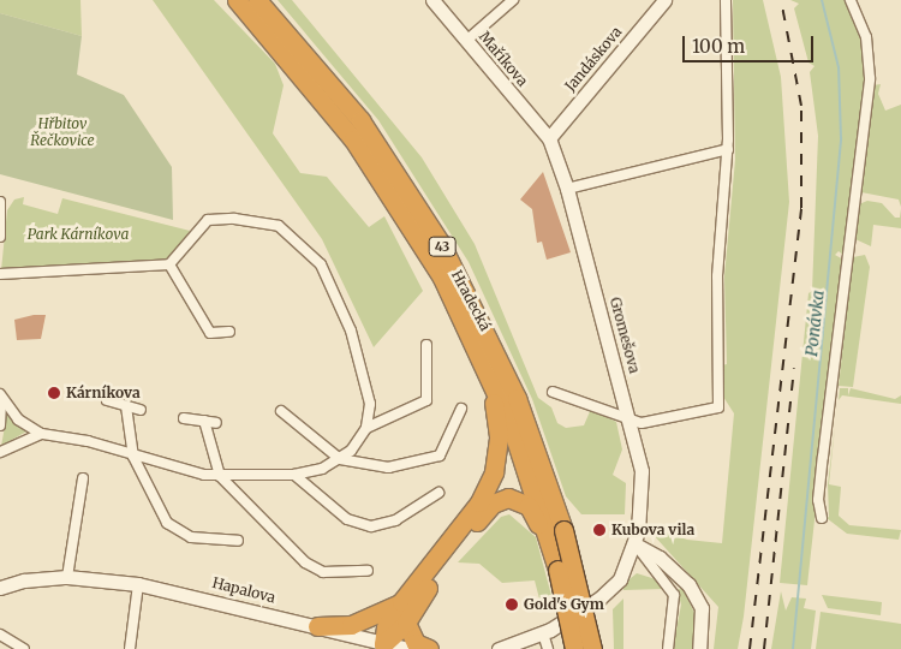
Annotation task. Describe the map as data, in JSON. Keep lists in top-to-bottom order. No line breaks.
{"streets":{"highway":["43","Hradecká"],"street":["Maříkova","Jandáskova","Gromešova","Hapalova"]},"crossings":[["Maříkova","Jandáskova"],["Maříkova","Gromešova"],["Jandáskova","Gromešova"]],"water":["Ponávka"],"parks":["Hřbitov Řečkovice","Park Kárníkova"],"places":["Kárníkova","Kubova vila","Gold's Gym"],"scale_bar":"100 m"}
